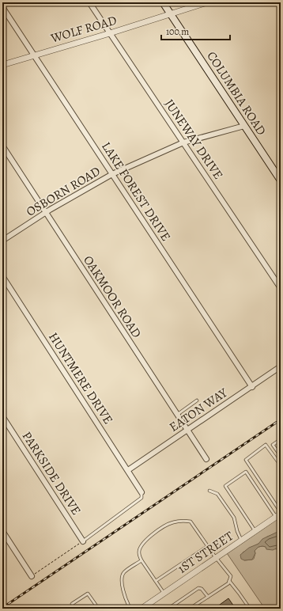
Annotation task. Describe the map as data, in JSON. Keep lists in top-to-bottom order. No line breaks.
{"streets":{"main road":["COLUMBIA ROAD"],"street":["WOLF ROAD","JUNEWAY DRIVE","OSBORN ROAD","LAKE FOREST DRIVE","OAKMOOR ROAD","HUNTMERE DRIVE","EATON WAY","PARKSIDE DRIVE","1ST STREET"]},"crossings":[["WOLF ROAD","COLUMBIA ROAD"],["WOLF ROAD","JUNEWAY DRIVE"],["WOLF ROAD","LAKE FOREST DRIVE"],["COLUMBIA ROAD","OSBORN ROAD"],["JUNEWAY DRIVE","OSBORN ROAD"],["OSBORN ROAD","LAKE FOREST DRIVE"],["OSBORN ROAD","OAKMOOR ROAD"],["LAKE FOREST DRIVE","EATON WAY"],["OAKMOOR ROAD","EATON WAY"],["HUNTMERE DRIVE","EATON WAY"]],"scale_bar":"100 m"}
